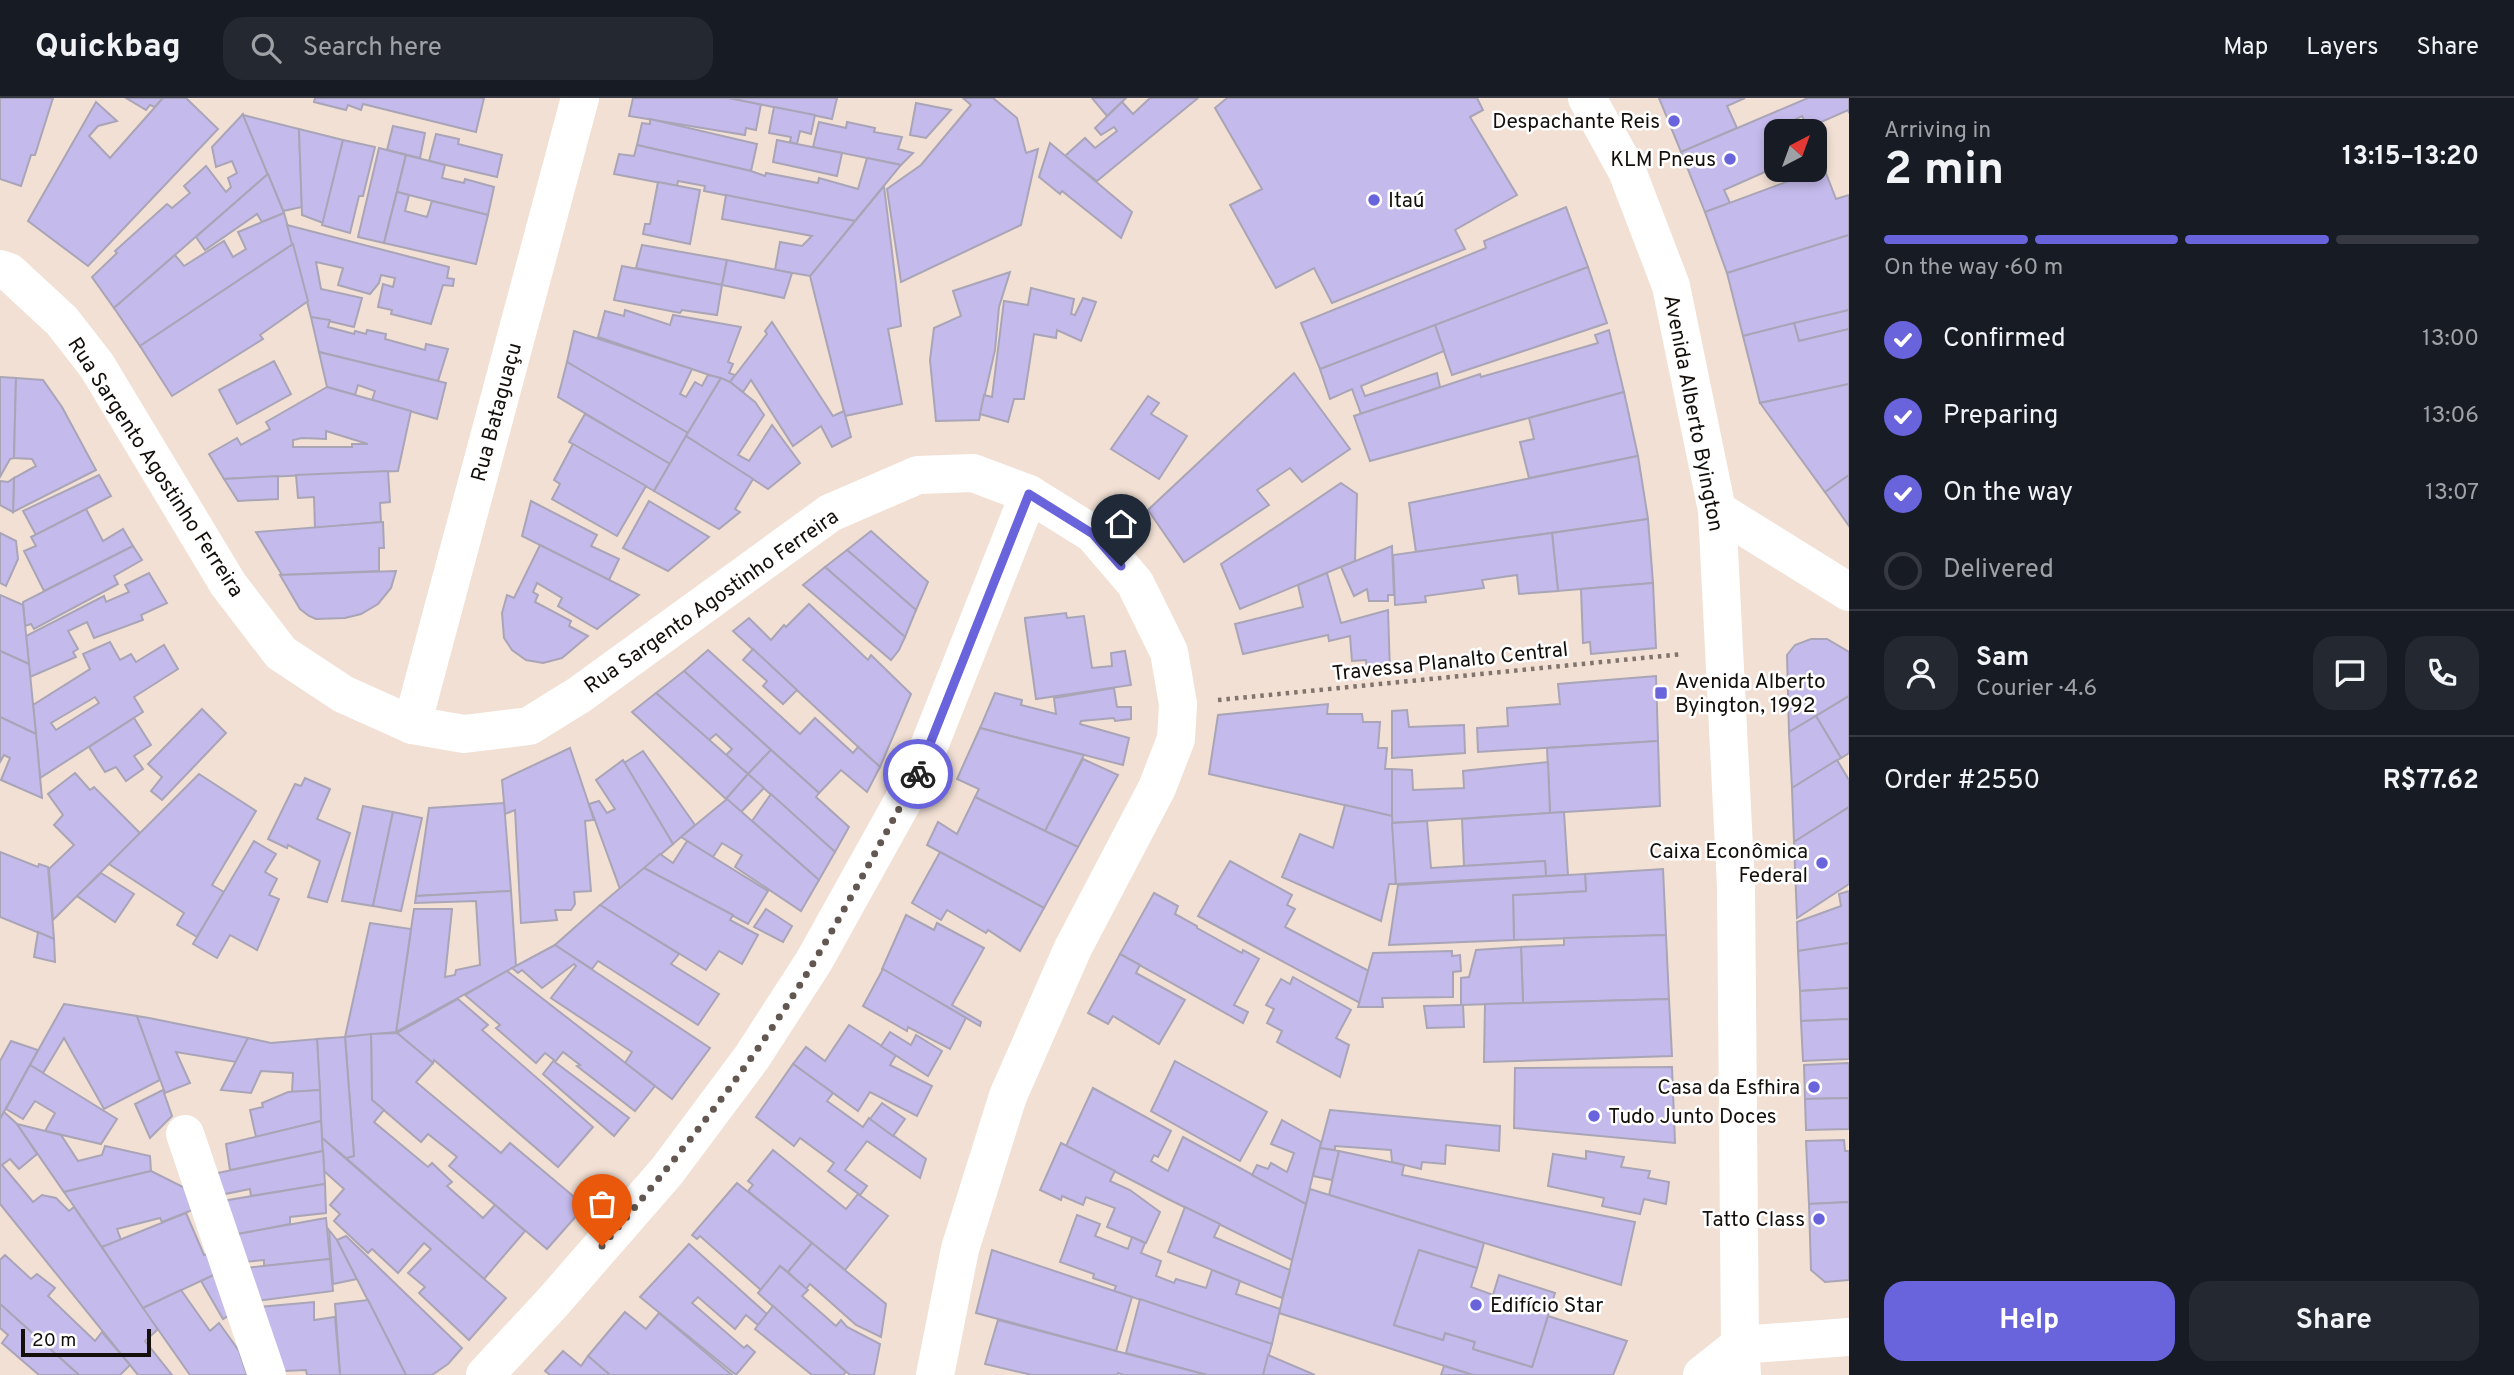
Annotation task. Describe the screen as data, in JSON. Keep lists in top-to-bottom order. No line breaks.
{"streets":{"street":["Rua Bataguaçu","Avenida Alberto Byington","Rua Sargento Agostinho Ferreira"],"path":["Travessa Planalto Central"]},"crossings":[["Rua Bataguaçu","Rua Sargento Agostinho Ferreira"],["Avenida Alberto Byington","Travessa Planalto Central"],["Rua Sargento Agostinho Ferreira","Travessa Planalto Central"]],"places":{"other":["Despachante Reis","KLM Pneus","Itaú","Caixa Econômica Federal","Casa da Esfhira","Tudo Junto Doces","Tatto Class","Edifício Star"],"transit":["Avenida Alberto Byington, 1992"]},"scale_bar":"20 m","north":"top right","page":{"header":"Quickbag","search":"Search here","nav":["Map","Layers","Share"],"heading":["2 min","Arriving in","13:15–13:20"],"panel":["Sam","Courier · 4.6","Order #2550","R$77.62"],"bar":"On the way · 60 m","list":[["Confirmed","13:00"],["Preparing","13:06"],["On the way","13:07"],"Delivered"],"buttons":["Help","Share"],"scale":"20 m"}}
